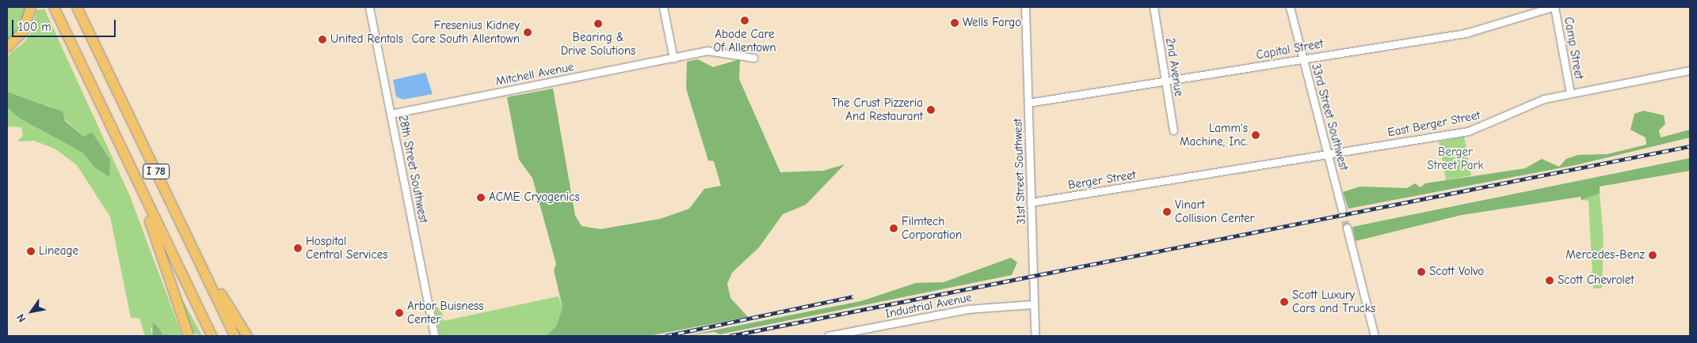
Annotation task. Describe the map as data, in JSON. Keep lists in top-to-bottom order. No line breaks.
{"streets":{"highway":["I 78"],"street":["Camp Street","Capital Street","2nd Avenue","Mitchell Avenue","33rd Street Southwest","East Berger Street","28th Street Southwest","31st Street Southwest","Berger Street","Industrial Avenue"]},"crossings":[["Camp Street","Capital Street"],["Camp Street","East Berger Street"],["Capital Street","2nd Avenue"],["Capital Street","33rd Street Southwest"],["Capital Street","31st Street Southwest"],["Mitchell Avenue","28th Street Southwest"],["33rd Street Southwest","East Berger Street"],["East Berger Street","Berger Street"],["31st Street Southwest","Berger Street"],["31st Street Southwest","Industrial Avenue"]],"parks":["Berger Street Park"],"places":["Abode Care Of Allentown","Wells Fargo","Bearing & Drive Solutions","Fresenius Kidney Care South Allentown","United Rentals","The Crust Pizzeria And Restaurant","Lamm's Machine, Inc.","ACME Cryogenics","Vinart Collision Center","Filmtech Corporation","Hospital Central Services","Lineage","Mercedes-Benz","Scott Volvo","Scott Chevrolet","Scott Luxury Cars and Trucks","Arbor Buisness Center"],"scale_bar":"100 m","north":"bottom left"}
